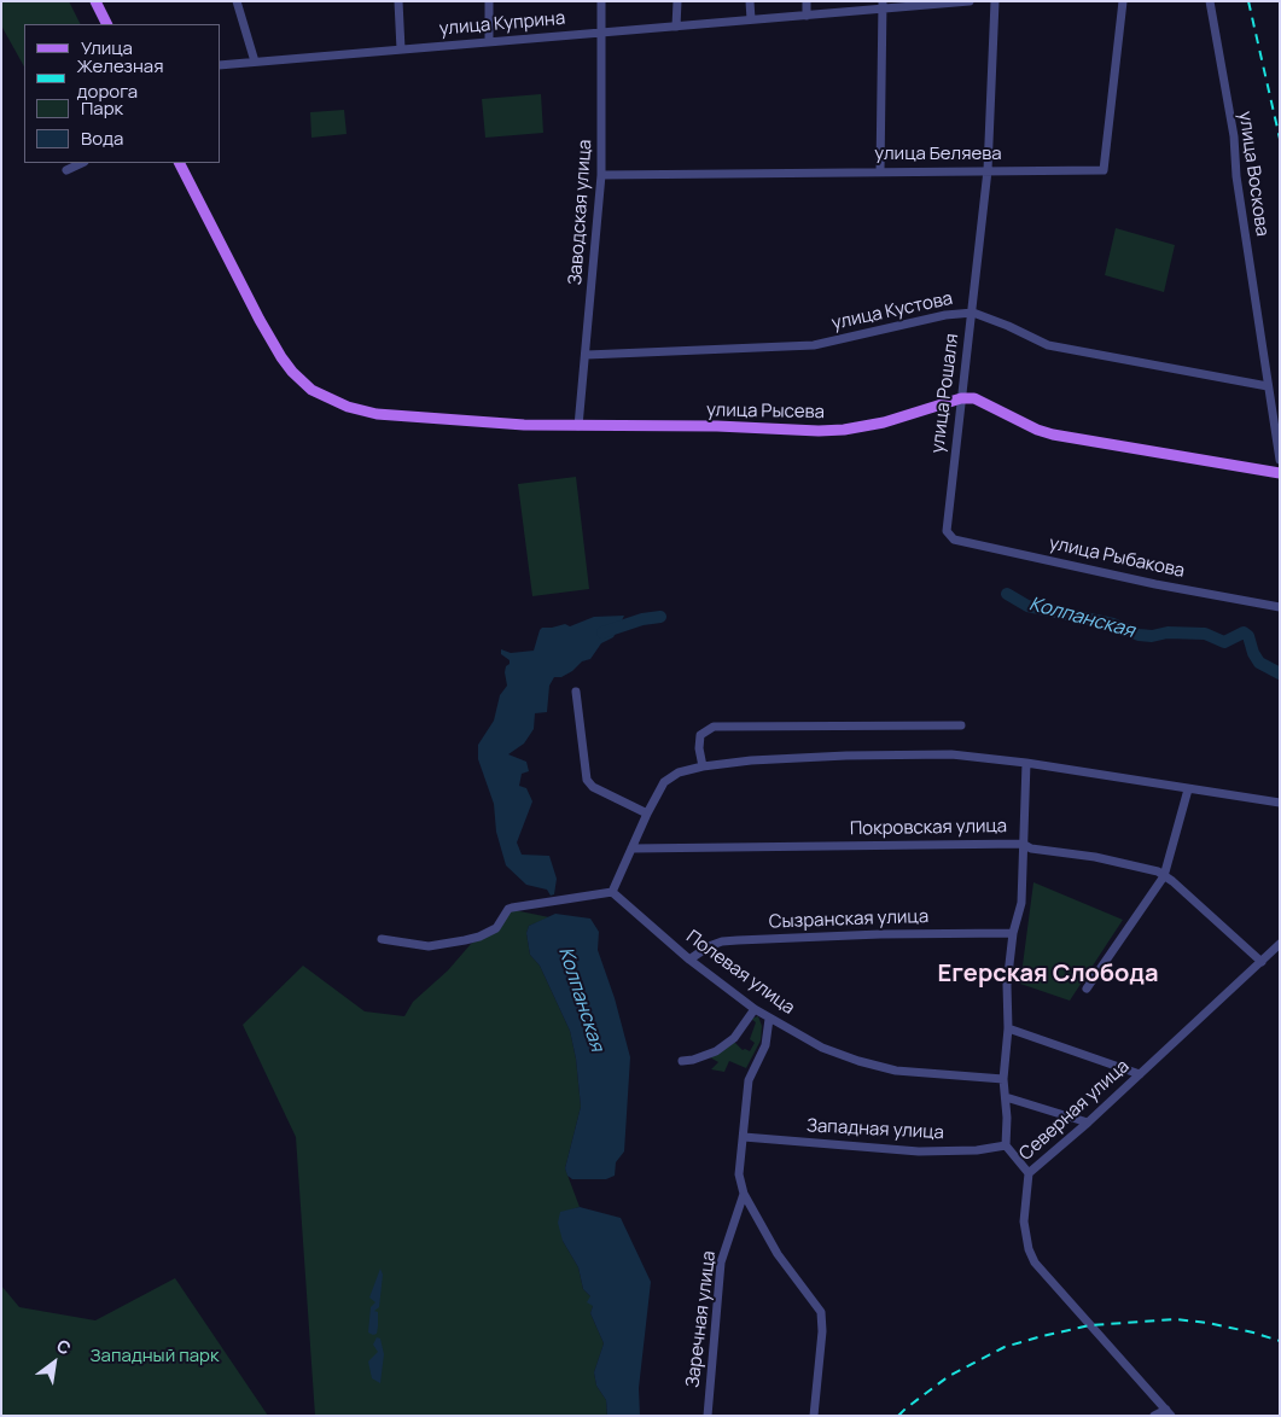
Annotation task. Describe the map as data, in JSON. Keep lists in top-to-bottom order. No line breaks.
{"streets":{"main road":["улица Рысева"],"street":["улица Куприна","улица Беляева","улица Воскова","Заводская улица","улица Кустова","улица Рошаля","улица Рыбакова","Покровская улица","Сызранская улица","Полевая улица","Северная улица","Западная улица","Заречная улица"]},"crossings":[["улица Куприна","Заводская улица"],["улица Беляева","Заводская улица"],["улица Беляева","улица Рошаля"],["улица Воскова","улица Кустова"],["Заводская улица","улица Кустова"],["Заводская улица","улица Рысева"],["улица Кустова","улица Рошаля"],["улица Рошаля","улица Рысева"],["улица Рошаля","улица Рыбакова"],["Покровская улица","Северная улица"],["Сызранская улица","Полевая улица"]],"districts":["Егерская Слобода"],"water":["Колпанская"],"parks":["Западный парк"],"legend":["Улица","Железная дорога","Парк","Вода"],"north":"top right"}
